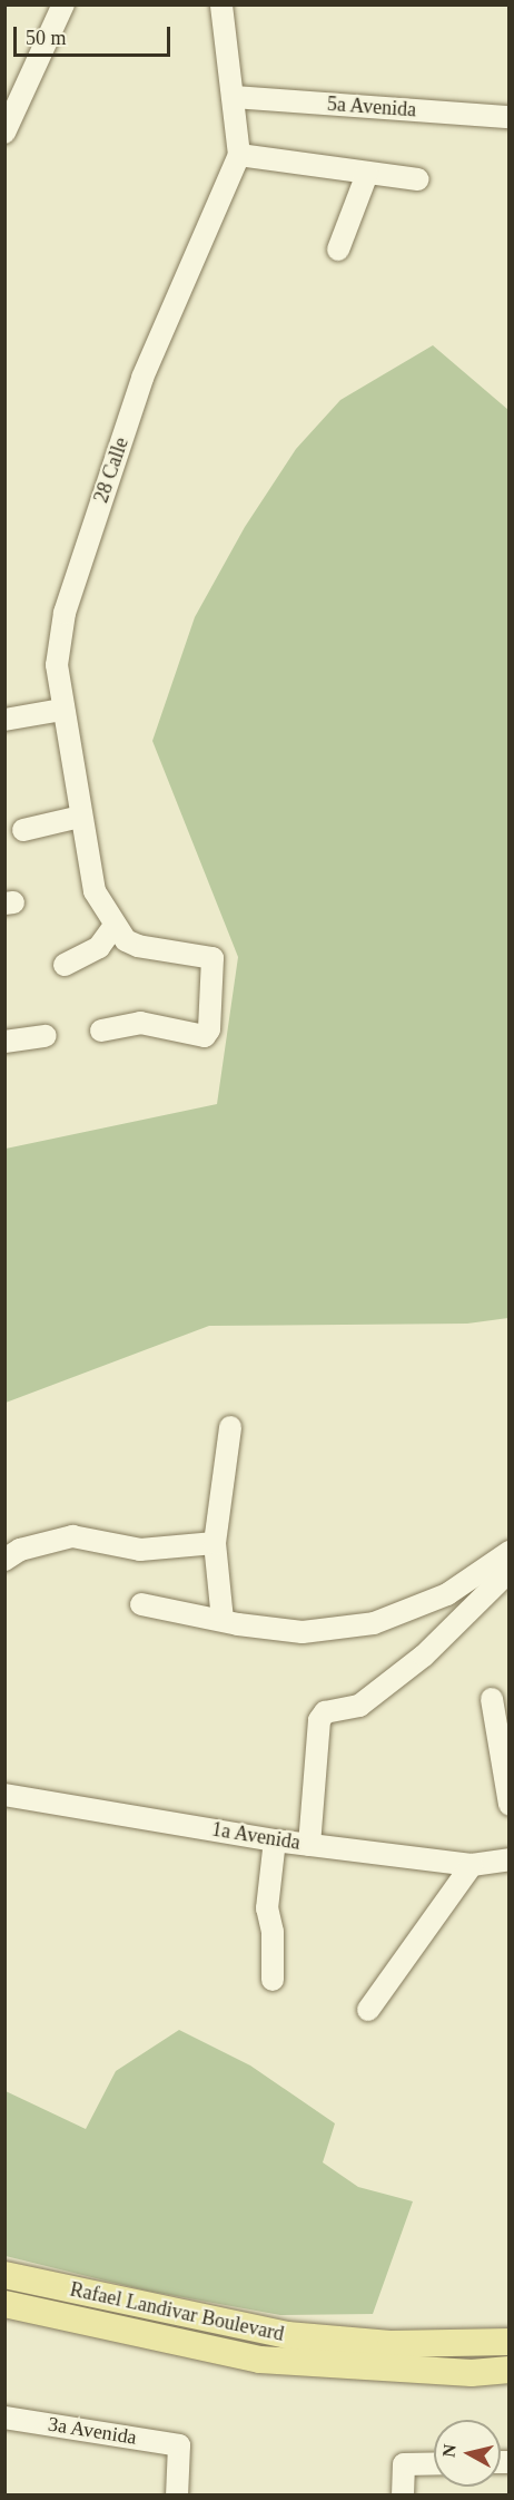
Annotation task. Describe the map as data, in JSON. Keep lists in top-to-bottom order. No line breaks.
{"streets":{"main road":["Rafael Landivar Boulevard"],"street":["5a Avenida","28 Calle","1a Avenida","3a Avenida"]},"crossings":[["5a Avenida","28 Calle"]],"scale_bar":"50 m","north":"left"}
